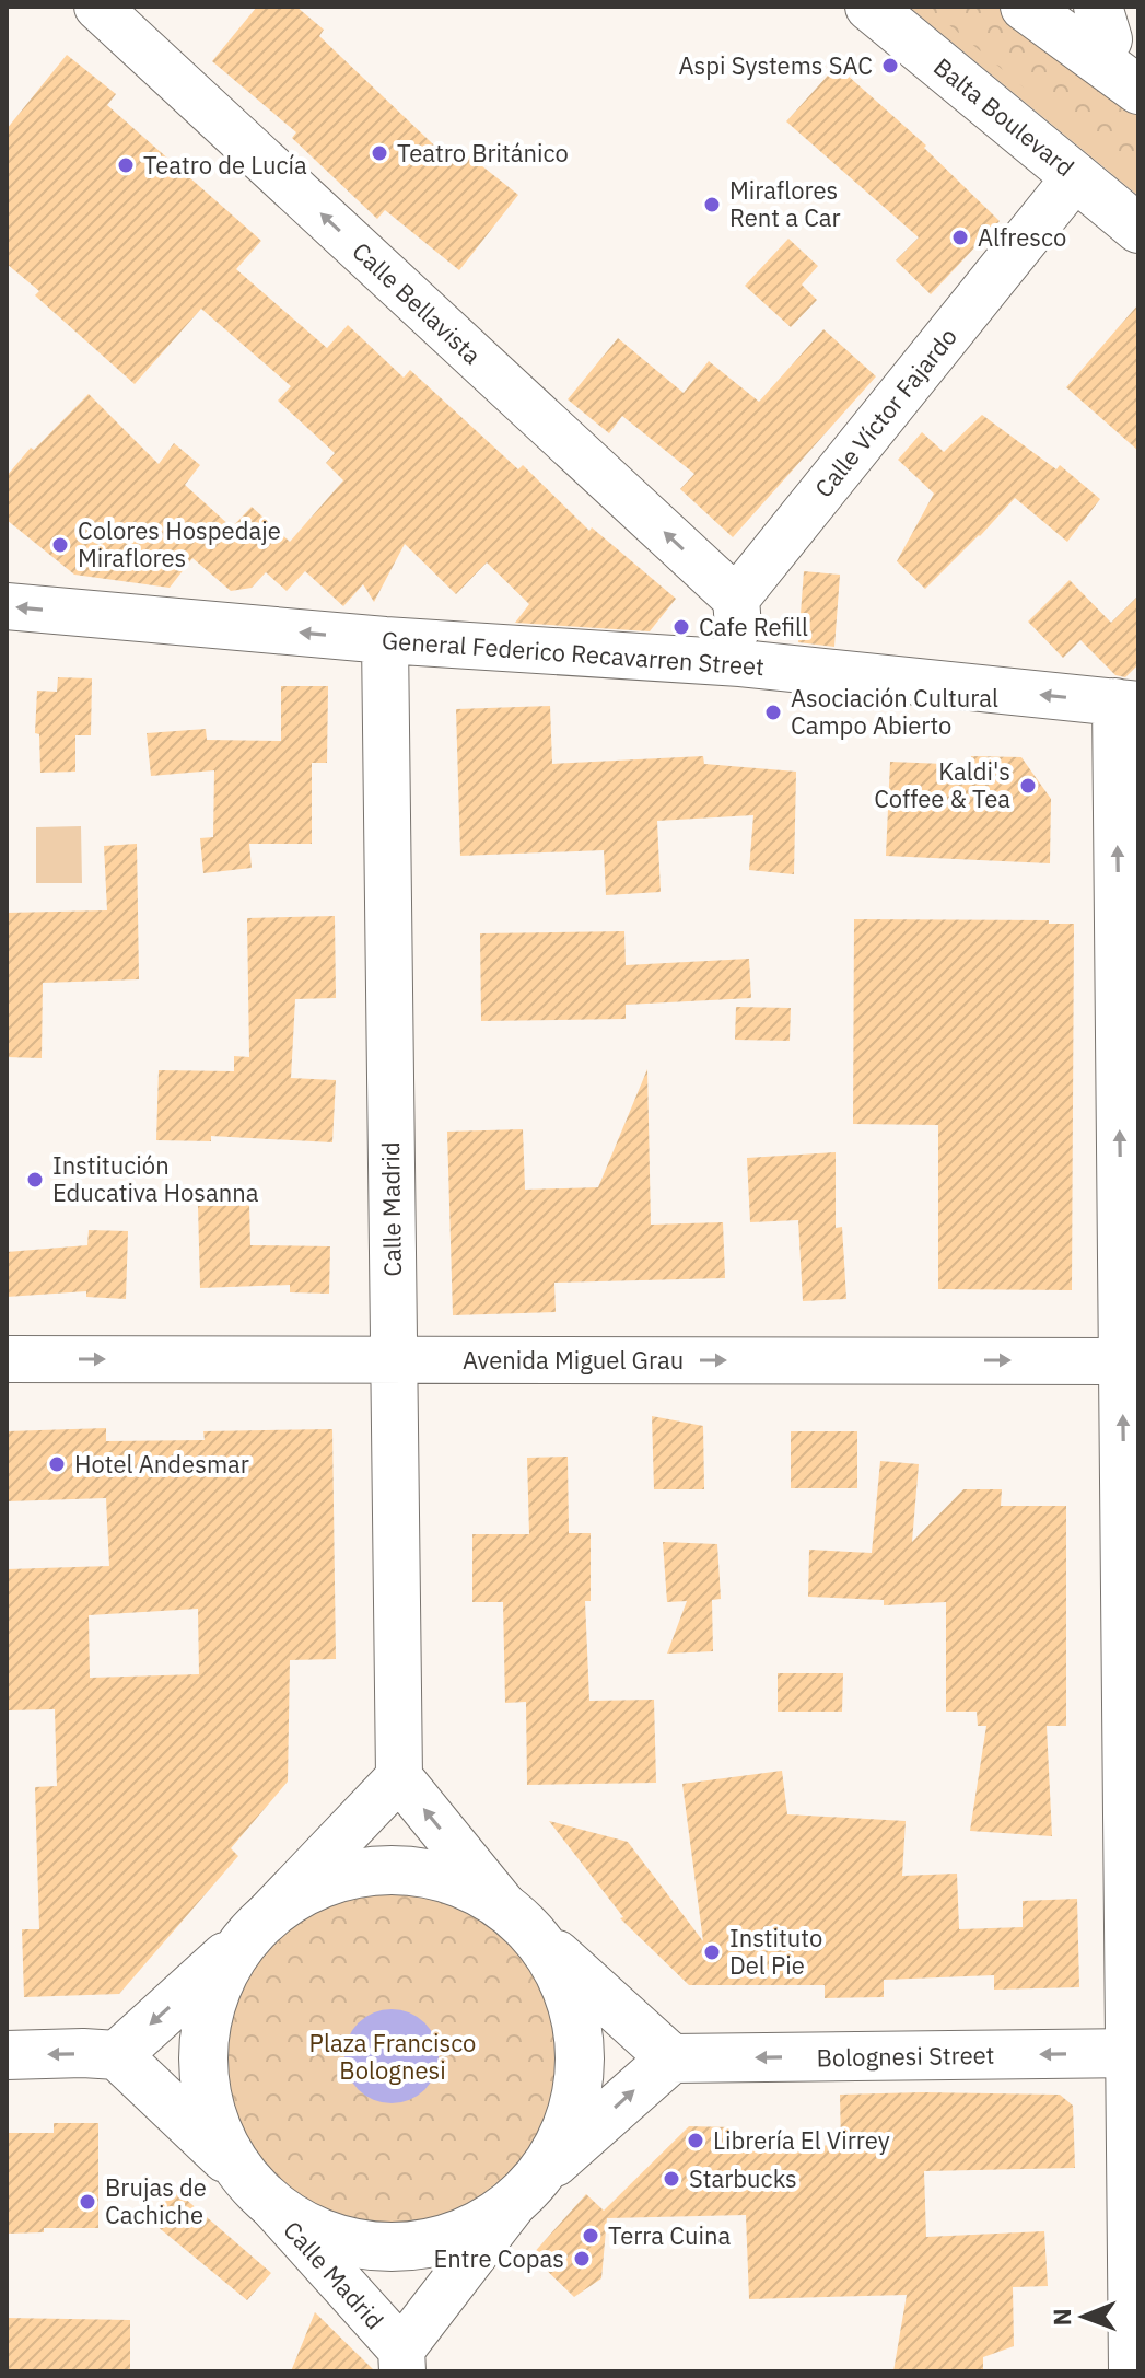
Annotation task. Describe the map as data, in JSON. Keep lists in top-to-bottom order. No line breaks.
{"streets":{"main road":["Balta Boulevard","Bolognesi Street"],"street":["Calle Bellavista","Calle Víctor Fajardo","General Federico Recavarren Street","Calle Madrid","Avenida Miguel Grau"]},"crossings":[["Balta Boulevard","Calle Víctor Fajardo"],["Calle Bellavista","Calle Víctor Fajardo"],["General Federico Recavarren Street","Calle Madrid"],["Calle Madrid","Avenida Miguel Grau"]],"one_way":["Calle Bellavista","General Federico Recavarren Street","Avenida Miguel Grau","Bolognesi Street"],"parks":["Plaza Francisco Bolognesi"],"places":["Aspi Systems SAC","Teatro Británico","Teatro de Lucía","Miraflores Rent a Car","Alfresco","Colores Hospedaje Miraflores","Cafe Refill","Asociación Cultural Campo Abierto","Kaldi's Coffee & Tea","Institución Educativa Hosanna","Hotel Andesmar","Instituto Del Pie","Librería El Virrey","Starbucks","Brujas de Cachiche","Terra Cuina","Entre Copas"],"north":"left"}
